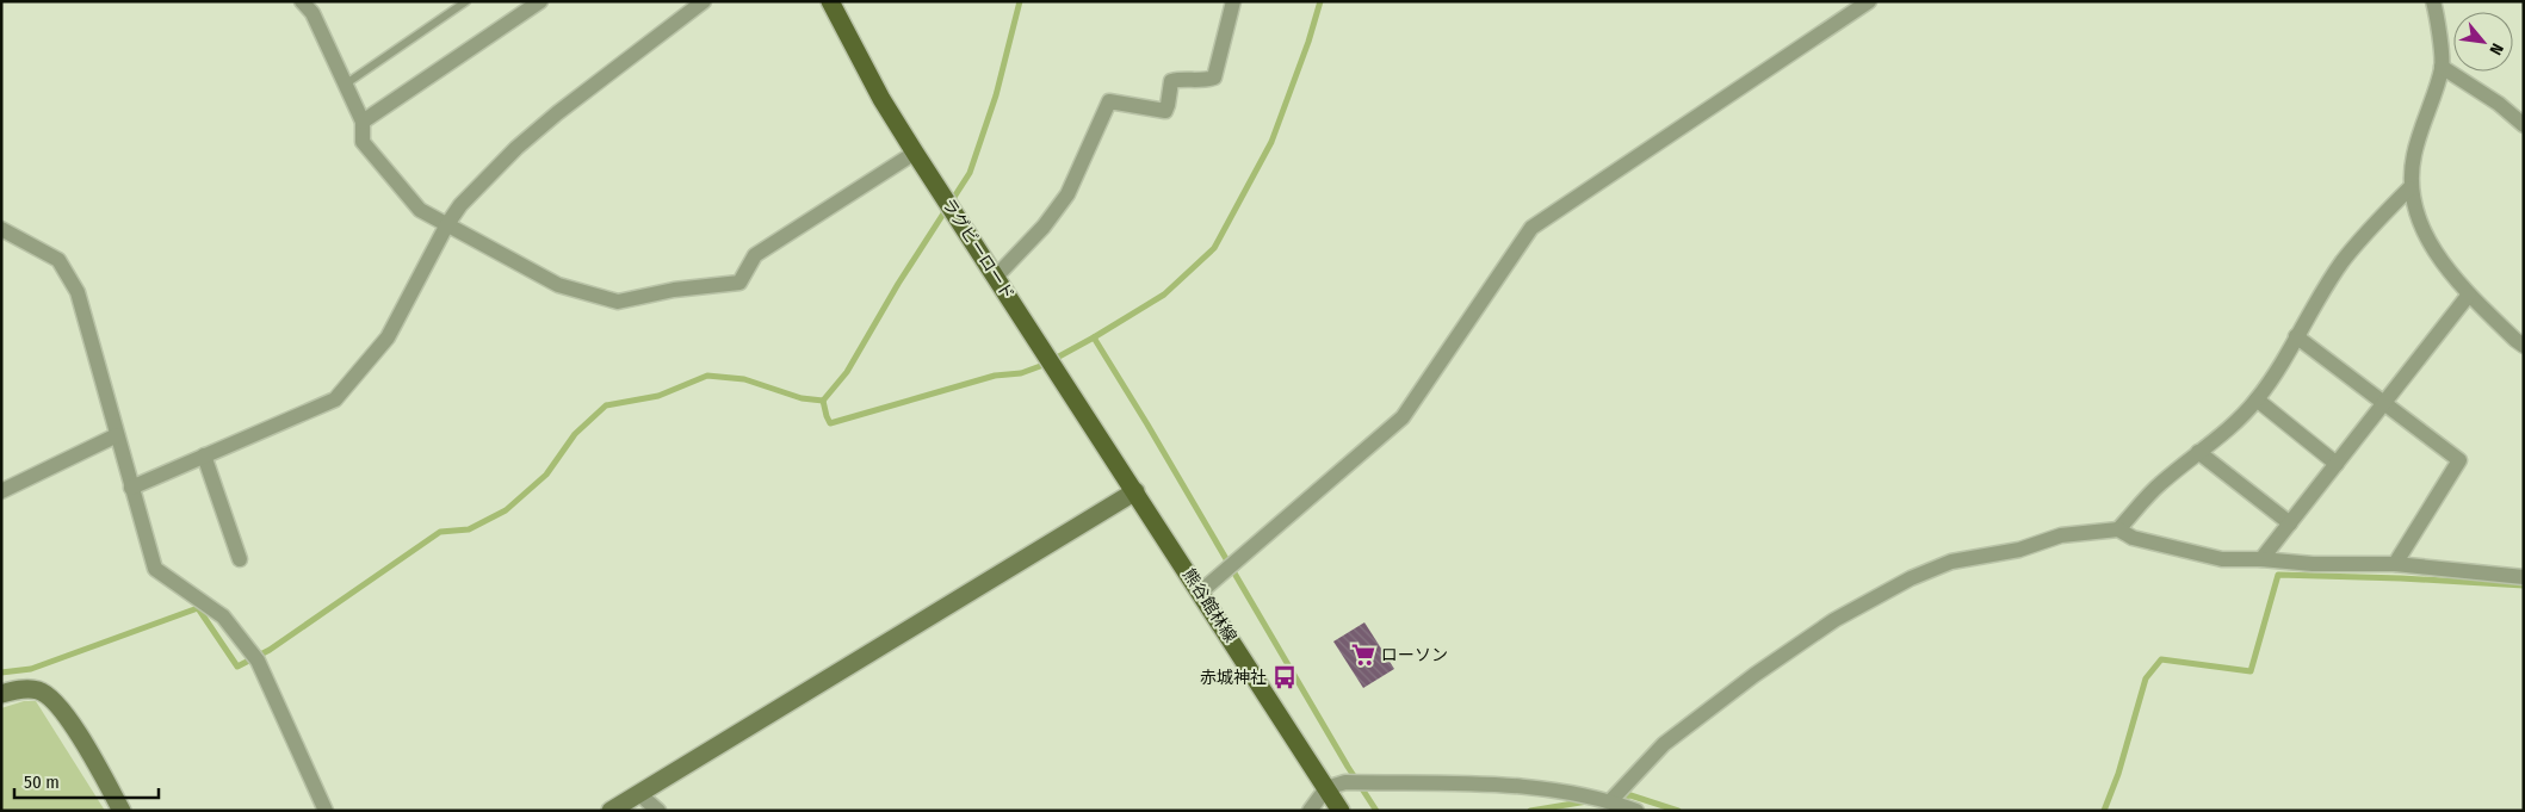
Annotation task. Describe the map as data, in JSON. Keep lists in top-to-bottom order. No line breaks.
{"streets":{"main road":["ラグビーロード","熊谷館林線"]},"crossings":[["ラグビーロード","熊谷館林線"]],"places":{"supermarket":["ローソン"],"bus stop":["赤城神社"]},"scale_bar":"50 m","north":"bottom right"}
